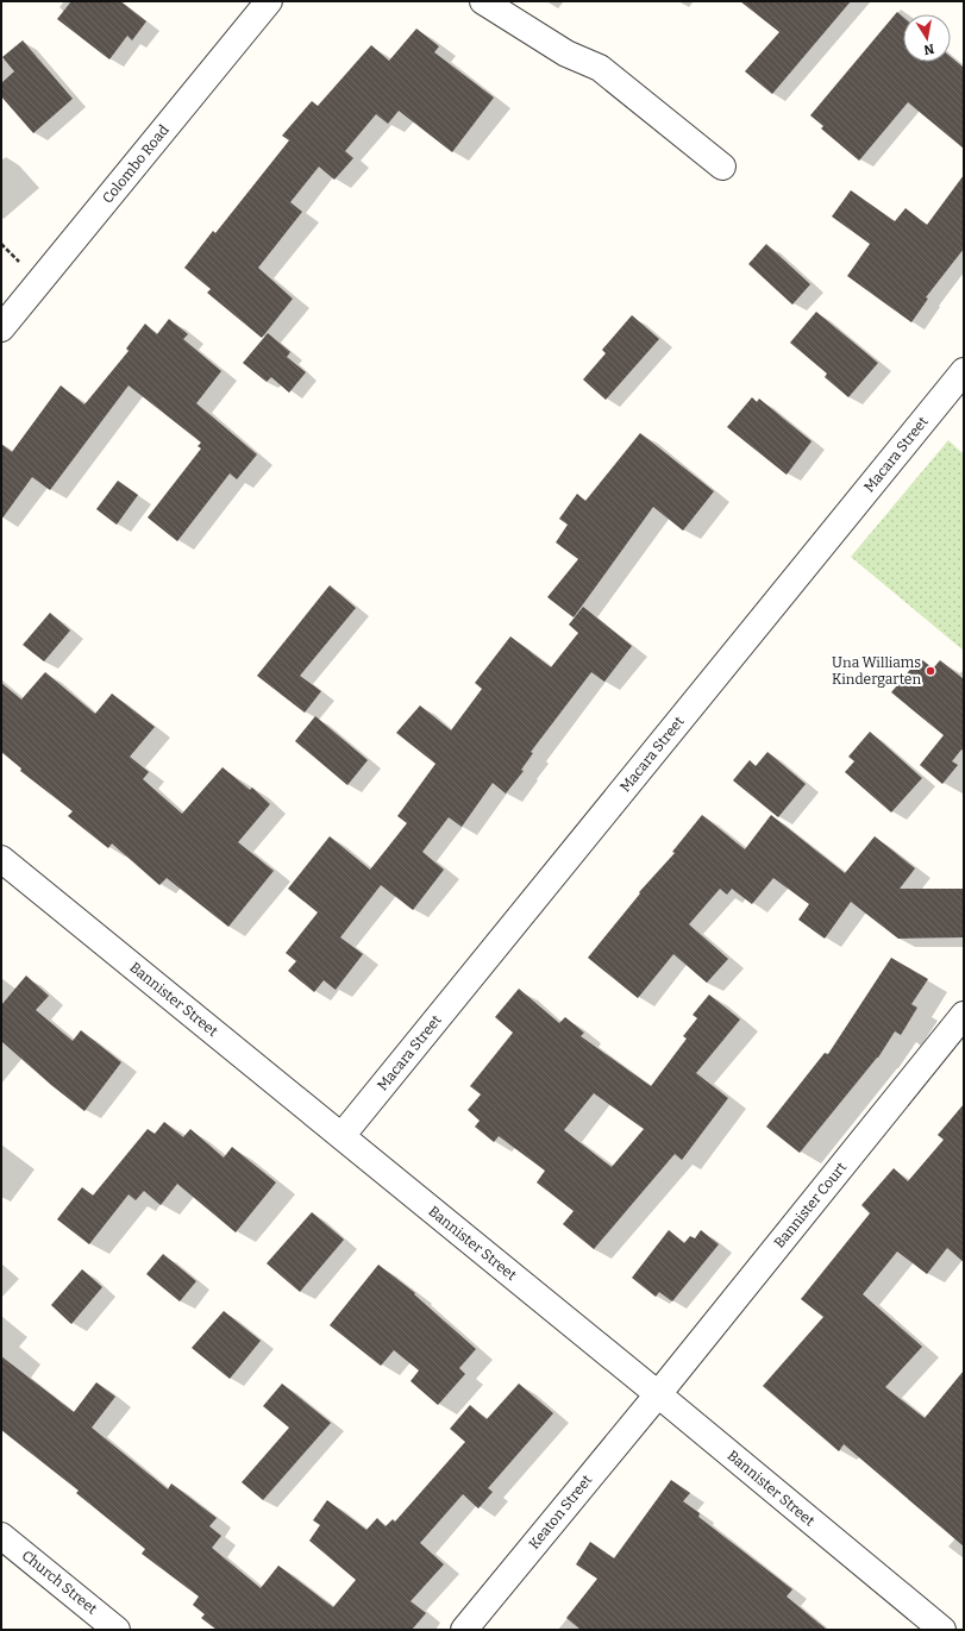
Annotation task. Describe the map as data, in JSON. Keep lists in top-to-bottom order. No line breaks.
{"streets":{"street":["Colombo Road","Macara Street","Bannister Street","Bannister Court","Keaton Street","Church Street"]},"crossings":[["Macara Street","Bannister Street"],["Bannister Street","Bannister Court"],["Bannister Street","Keaton Street"],["Bannister Court","Keaton Street"]],"places":["Una Williams Kindergarten"],"north":"bottom"}
